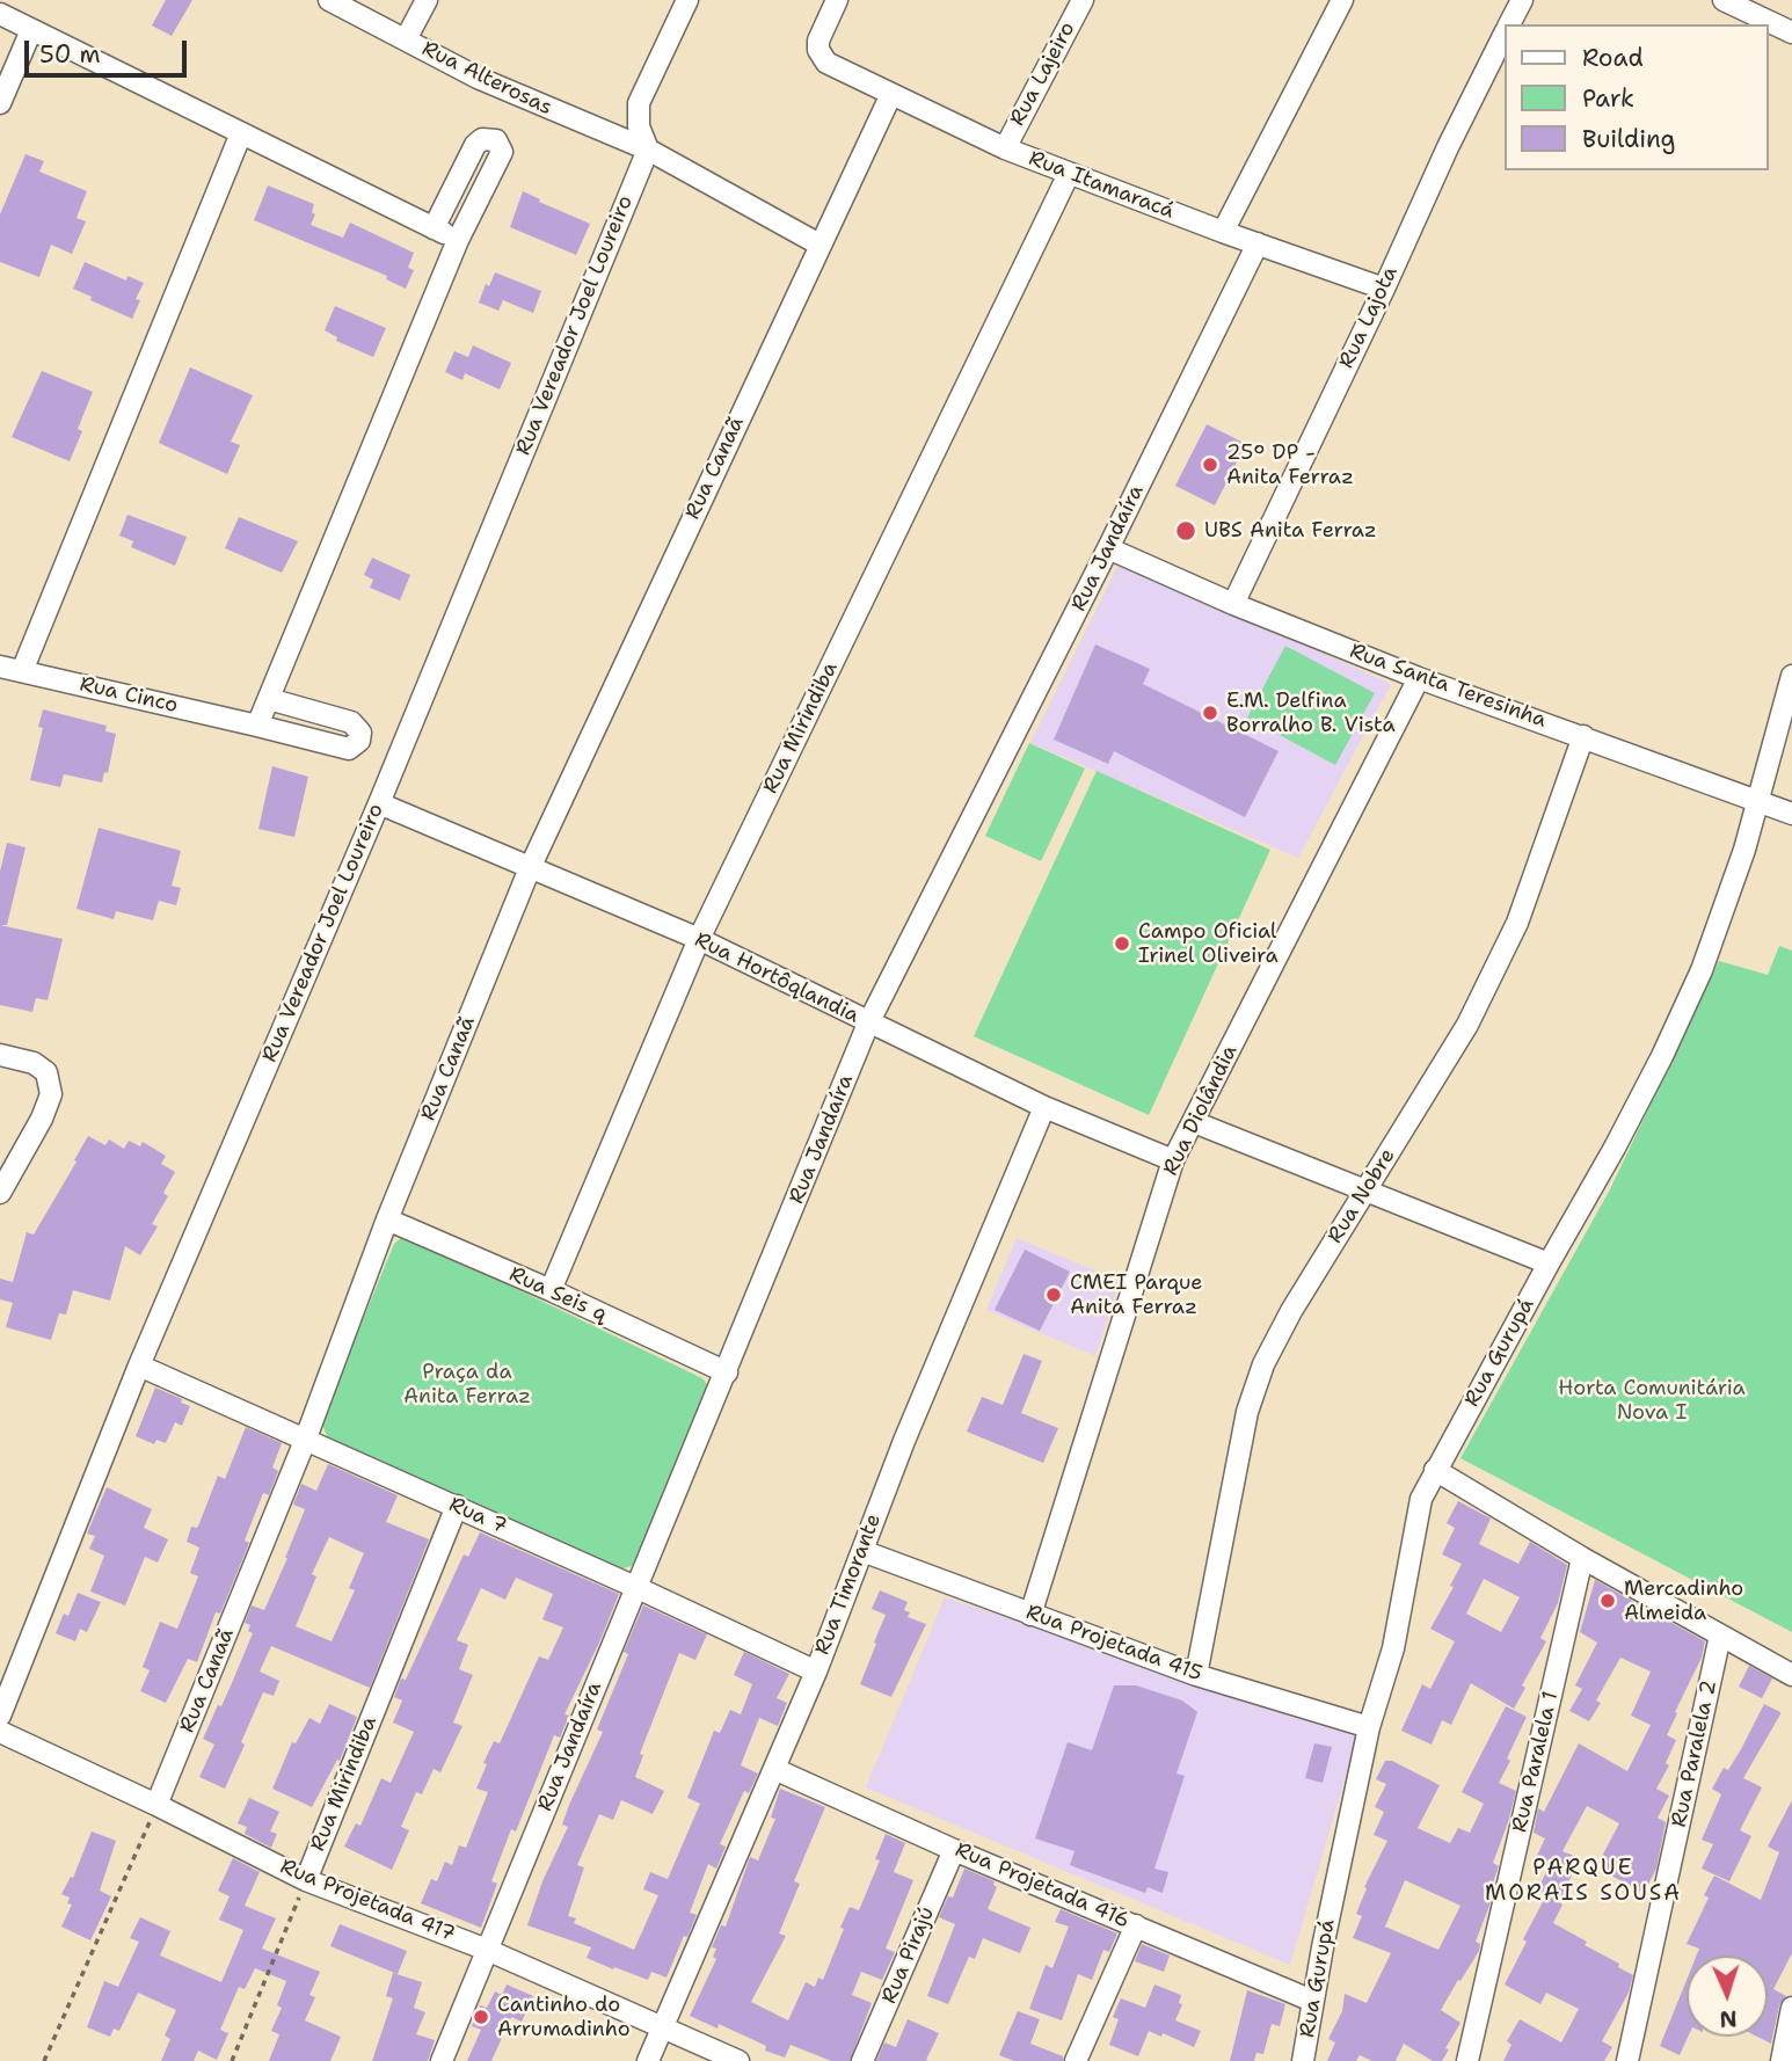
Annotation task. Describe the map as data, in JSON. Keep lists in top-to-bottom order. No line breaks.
{"streets":{"street":["Rua Lajeiro","Rua Alterosas","Rua Itamaracá","Rua Lajota","Rua Vereador Joel Loureiro","Rua Canaã","Rua Jandaíra","Rua Santa Teresinha","Rua Cinco","Rua Mirindiba","Rua Hortôqlandia","Rua Diolândia","Rua Nobre","Rua Seis q","Rua Gurupá","Rua 7","Rua Timorante","Rua Projetada 415","Rua Paralela 2","Rua Paralela 1","Rua Projetada 416","Rua Projetada 417","Rua Pirajú"]},"crossings":[["Rua Lajeiro","Rua Itamaracá"],["Rua Alterosas","Rua Vereador Joel Loureiro"],["Rua Itamaracá","Rua Lajota"],["Rua Itamaracá","Rua Canaã"],["Rua Itamaracá","Rua Jandaíra"],["Rua Itamaracá","Rua Mirindiba"],["Rua Lajota","Rua Santa Teresinha"],["Rua Vereador Joel Loureiro","Rua Hortôqlandia"],["Rua Vereador Joel Loureiro","Rua 7"],["Rua Canaã","Rua Hortôqlandia"],["Rua Canaã","Rua Seis q"],["Rua Canaã","Rua 7"],["Rua Canaã","Rua Projetada 417"],["Rua Jandaíra","Rua Santa Teresinha"],["Rua Jandaíra","Rua Hortôqlandia"],["Rua Jandaíra","Rua Seis q"],["Rua Jandaíra","Rua 7"],["Rua Jandaíra","Rua Projetada 417"],["Rua Santa Teresinha","Rua Diolândia"],["Rua Santa Teresinha","Rua Nobre"],["Rua Santa Teresinha","Rua Gurupá"],["Rua Mirindiba","Rua Hortôqlandia"],["Rua Mirindiba","Rua Seis q"],["Rua Mirindiba","Rua 7"],["Rua Mirindiba","Rua Projetada 417"],["Rua Hortôqlandia","Rua Diolândia"],["Rua Hortôqlandia","Rua Timorante"],["Rua Diolândia","Rua Projetada 415"],["Rua Nobre","Rua Projetada 415"],["Rua Gurupá","Rua Projetada 415"],["Rua Gurupá","Rua Projetada 416"],["Rua 7","Rua Timorante"],["Rua Timorante","Rua Projetada 415"],["Rua Timorante","Rua Projetada 416"],["Rua Timorante","Rua Projetada 417"],["Rua Projetada 416","Rua Pirajú"]],"districts":["PARQUE MORAIS SOUSA"],"parks":["Praça da Anita Ferraz","Horta Comunitária Nova I"],"places":["25° DP - Anita Ferraz","UBS Anita Ferraz","E.M. Delfina Borralho B. Vista","Campo Oficial Irinel Oliveira","CMEI Parque Anita Ferraz","Mercadinho Almeida","Cantinho do Arrumadinho"],"legend":["Road","Park","Building"],"scale_bar":"50 m","north":"bottom"}
